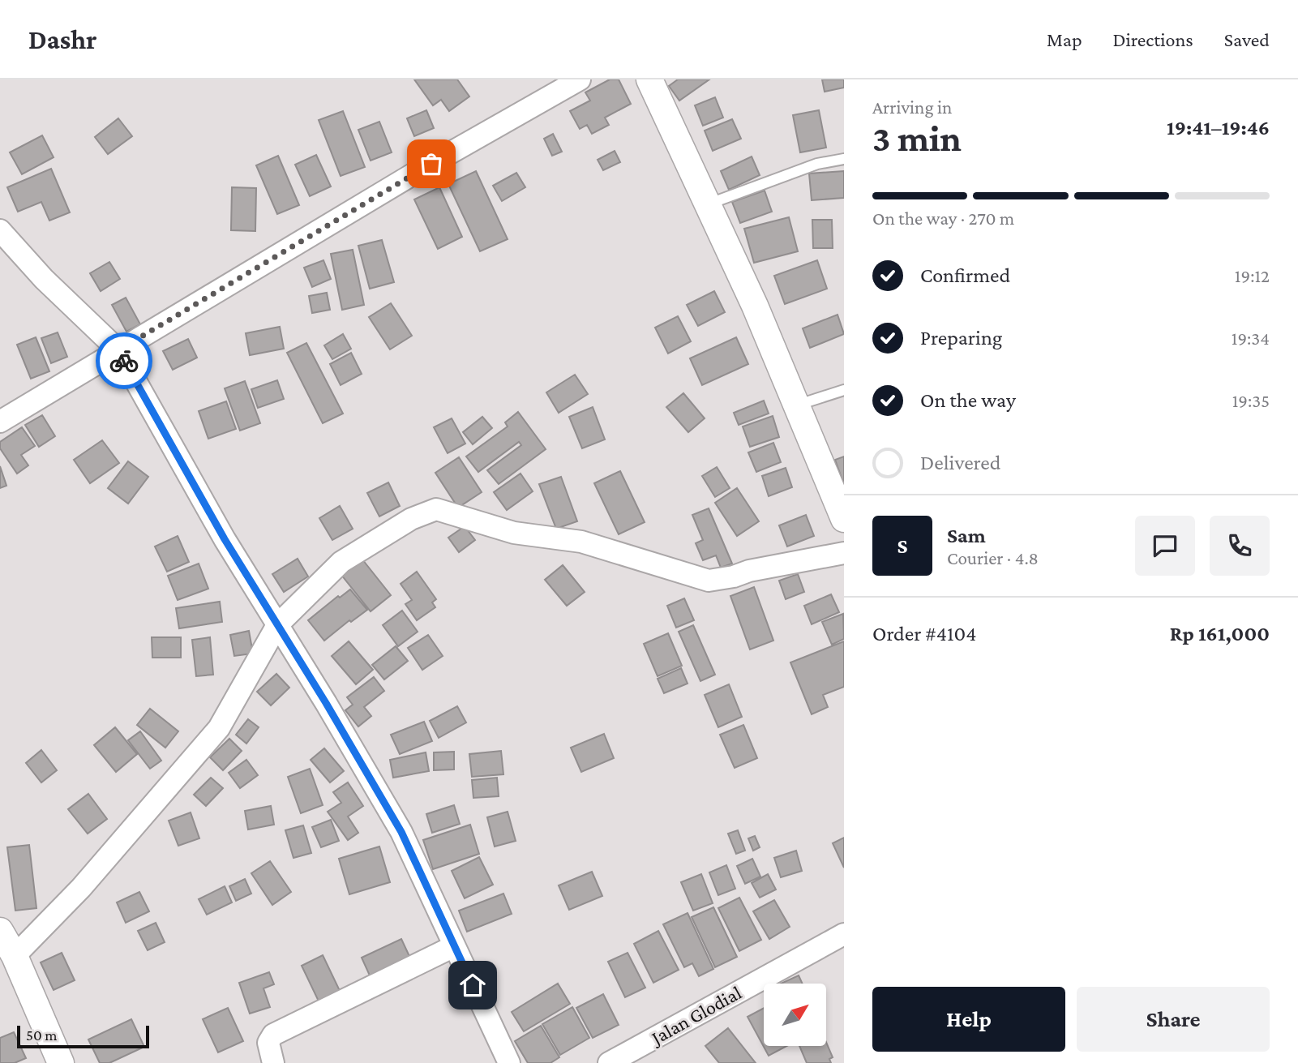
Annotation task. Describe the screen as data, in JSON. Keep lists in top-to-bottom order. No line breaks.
{"streets":{"street":["Jalan Glodial"]},"scale_bar":"50 m","north":"top right","page":{"header":"Dashr","nav":["Map","Directions","Saved"],"heading":["3 min","Arriving in","19:41–19:46"],"panel":["Sam","Courier · 4.8","Order #4104","Rp 161,000"],"bar":"On the way · 270 m","list":[["Confirmed","19:12"],["Preparing","19:34"],["On the way","19:35"],"Delivered"],"round":"S","buttons":["Help","Share"],"scale":"50 m"}}
